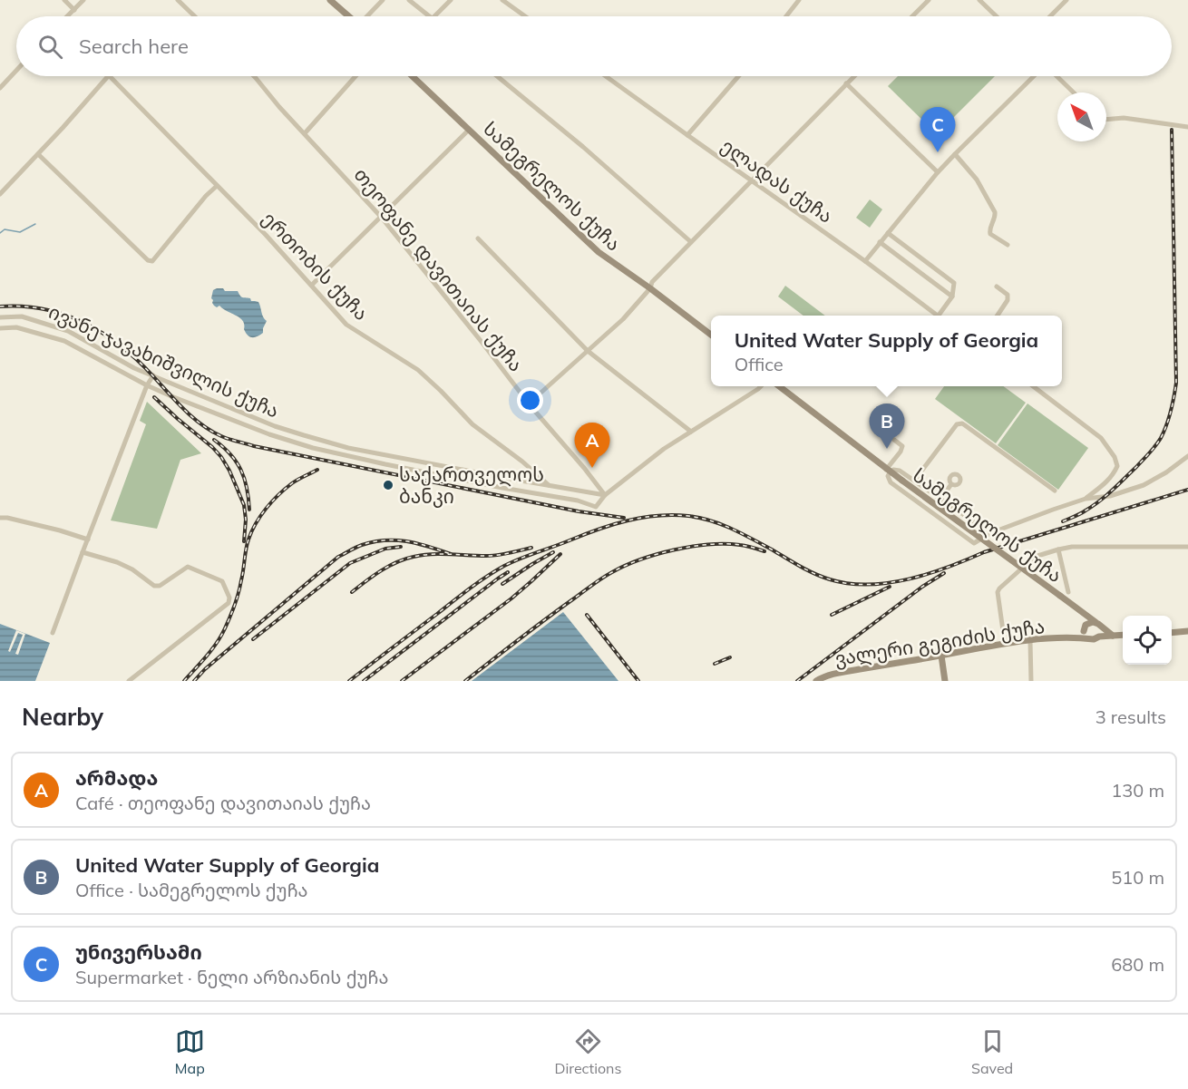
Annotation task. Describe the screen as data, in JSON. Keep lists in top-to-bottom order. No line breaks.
{"streets":{"main road":["სამეგრელოს ქუჩა","ვალერი გეგიძის ქუჩა"],"street":["ელადას ქუჩა","ერთობის ქუჩა","თეოფანე დავითაიას ქუჩა","ივანე ჯავახიშვილის ქუჩა"]},"crossings":[["სამეგრელოს ქუჩა","ვალერი გეგიძის ქუჩა"],["ერთობის ქუჩა","ივანე ჯავახიშვილის ქუჩა"],["თეოფანე დავითაიას ქუჩა","ივანე ჯავახიშვილის ქუჩა"]],"places":["საქართველოს ბანკი"],"north":"top left","page":{"search":"Search here","pins":["C","B","A"],"popup":["United Water Supply of Georgia","Office"],"heading":["Nearby","3 results"],"list":[{"mark":"A","name":"არმადა","note":"Café · თეოფანე დავითაიას ქუჩა","value":"130 m"},{"mark":"B","name":"United Water Supply of Georgia","note":"Office · სამეგრელოს ქუჩა","value":"510 m"},{"mark":"C","name":"უნივერსამი","note":"Supermarket · ნელი არზიანის ქუჩა","value":"680 m"}],"nav":["Map","Directions","Saved"]}}
